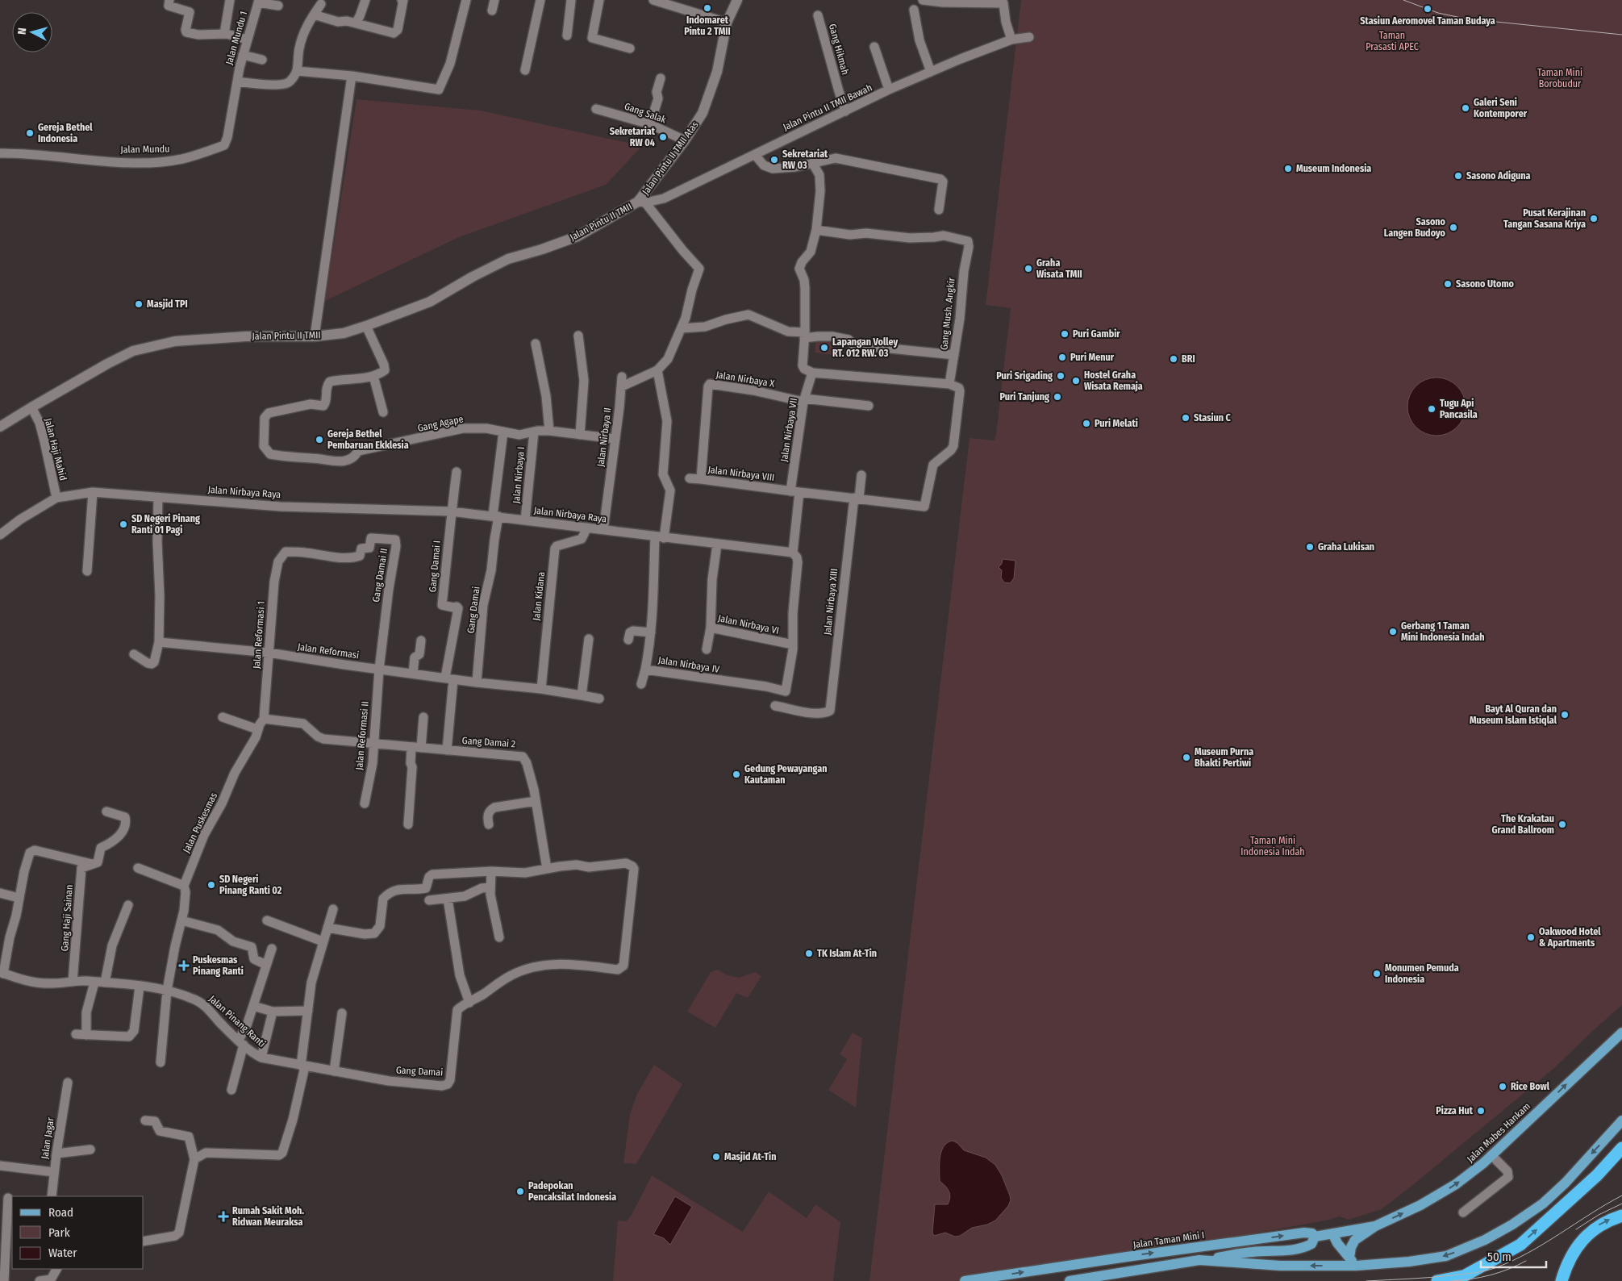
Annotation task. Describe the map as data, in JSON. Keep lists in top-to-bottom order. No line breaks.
{"streets":{"main road":["Jalan Mabes Hankam","Jalan Taman Mini I"],"street":["Jalan Mundu 1","Gang Hikmah","Jalan Pintu II TMII Bawah","Gang Salak","Jalan Mundu","Jalan Pintu II TMII Atas","Jalan Pintu II TMII","Gang Mush. Angkir","Jalan Nirbaya X","Gang Agape","Jalan Nirbaya VII","Jalan Nirbaya II","Jalan Haji Mahid","Jalan Nirbaya VIII","Jalan Nirbaya I","Jalan Nirbaya Raya","Gang Damai I","Gang Damai II","Jalan Kidana","Jalan Nirbaya XIII","Gang Damai","Jalan Nirbaya VI","Jalan Reformasi 1","Jalan Reformasi","Jalan Nirbaya IV","Jalan Reformasi II","Gang Damai 2","Jalan Puskesmas","Gang Haji Sainan","Jalan Pinang Ranti","Jalan Jagar"]},"crossings":[["Jalan Mundu 1","Jalan Mundu"],["Gang Hikmah","Jalan Pintu II TMII Bawah"],["Jalan Pintu II TMII Bawah","Jalan Pintu II TMII Atas"],["Jalan Pintu II TMII Bawah","Jalan Pintu II TMII"],["Gang Salak","Jalan Pintu II TMII Atas"],["Jalan Pintu II TMII Atas","Jalan Pintu II TMII"],["Jalan Pintu II TMII","Jalan Haji Mahid"],["Jalan Nirbaya X","Jalan Nirbaya VII"],["Jalan Nirbaya X","Jalan Nirbaya VIII"],["Gang Agape","Jalan Nirbaya II"],["Gang Agape","Jalan Nirbaya I"],["Jalan Nirbaya VII","Jalan Nirbaya VIII"],["Jalan Nirbaya II","Jalan Nirbaya Raya"],["Jalan Nirbaya II","Jalan Nirbaya IV"],["Jalan Haji Mahid","Jalan Nirbaya Raya"],["Jalan Nirbaya I","Jalan Nirbaya Raya"],["Jalan Nirbaya Raya","Gang Damai I"],["Jalan Nirbaya Raya","Jalan Kidana"],["Jalan Nirbaya Raya","Gang Damai"],["Jalan Nirbaya Raya","Jalan Nirbaya VI"],["Jalan Nirbaya Raya","Jalan Nirbaya IV"],["Gang Damai I","Jalan Reformasi"],["Gang Damai II","Jalan Reformasi 1"],["Gang Damai II","Jalan Reformasi"],["Gang Damai II","Jalan Reformasi II"],["Jalan Kidana","Jalan Reformasi"],["Gang Damai","Jalan Reformasi"],["Gang Damai","Jalan Pinang Ranti"],["Jalan Nirbaya VI","Jalan Nirbaya IV"],["Jalan Reformasi 1","Jalan Reformasi"],["Jalan Reformasi 1","Gang Damai 2"],["Jalan Reformasi 1","Jalan Puskesmas"],["Jalan Reformasi","Jalan Reformasi II"],["Jalan Reformasi II","Gang Damai 2"],["Gang Damai 2","Jalan Puskesmas"],["Jalan Puskesmas","Jalan Pinang Ranti"],["Gang Haji Sainan","Jalan Pinang Ranti"],["Jalan Mabes Hankam","Jalan Taman Mini I"]],"parks":["Taman Prasasti APEC","Taman Mini Borobudur","Taman Mini Indonesia Indah"],"places":{"other":["Indomaret Pintu 2 TMII","Stasiun Aeromovel Taman Budaya","Galeri Seni Kontemporer","Gereja Bethel Indonesia","Sekretariat RW 04","Sekretariat RW 03","Museum Indonesia","Sasono Adiguna","Pusat Kerajinan Tangan Sasana Kriya","Sasono Langen Budoyo","Graha Wisata TMII","Sasono Utomo","Masjid TPI","Puri Gambir","Lapangan Volley RT. 012 RW. 03","Puri Menur","BRI","Puri Srigading","Hostel Graha Wisata Remaja","Puri Tanjung","Tugu Api Pancasila","Stasiun C","Puri Melati","Gereja Bethel Pembaruan Ekklesia","SD Negeri Pinang Ranti 01 Pagi","Graha Lukisan","Gerbang 1 Taman Mini Indonesia Indah","Bayt Al Quran dan Museum Islam Istiqlal","Museum Purna Bhakti Pertiwi","Gedung Pewayangan Kautaman","The Krakatau Grand Ballroom","SD Negeri Pinang Ranti 02","Oakwood Hotel & Apartments","TK Islam At-Tin","Monumen Pemuda Indonesia","Rice Bowl","Pizza Hut","Masjid At-Tin","Padepokan Pencaksilat Indonesia"],"health":["Puskesmas Pinang Ranti","Rumah Sakit Moh. Ridwan Meuraksa"]},"legend":["Road","Park","Water"],"scale_bar":"50 m","north":"left"}
